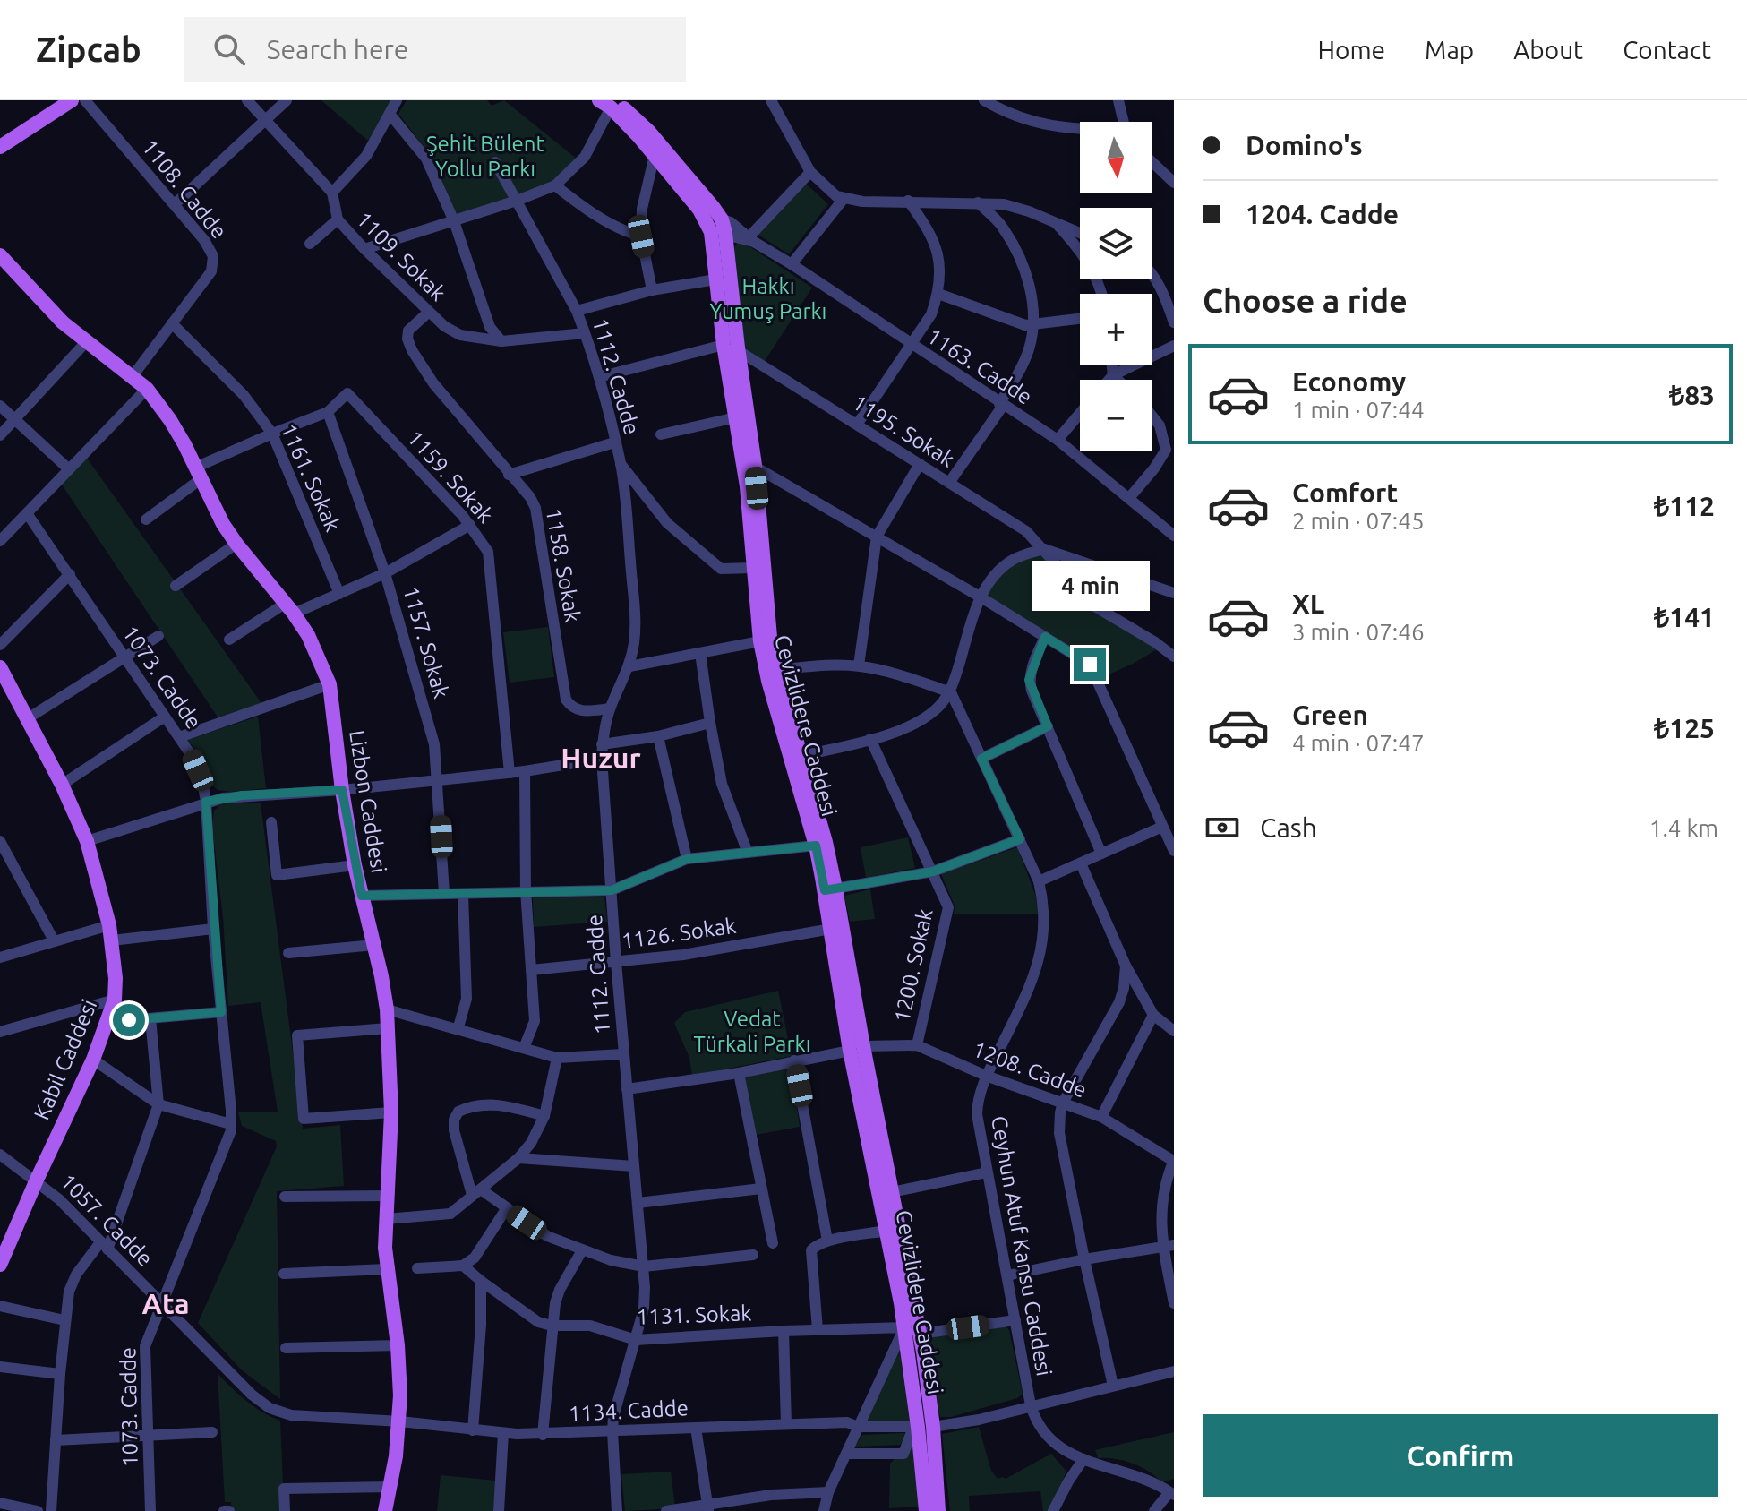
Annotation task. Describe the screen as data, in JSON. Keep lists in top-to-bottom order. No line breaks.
{"streets":{"main road":["Cevizlidere Caddesi","Lizbon Caddesi","Kabil Caddesi"],"street":["1108. Cadde","1109. Sokak","1163. Cadde","1112. Cadde","1195. Sokak","1159. Sokak","1161. Sokak","1158. Sokak","1157. Sokak","1073. Cadde","1126. Sokak","1200. Sokak","1208. Cadde","1057. Cadde","Ceyhun Atuf Kansu Caddesi","1131. Sokak","1134. Cadde"]},"crossings":[["1108. Cadde","1161. Sokak"],["1108. Cadde","Lizbon Caddesi"],["1109. Sokak","1112. Cadde"],["1109. Sokak","1158. Sokak"],["1163. Cadde","Cevizlidere Caddesi"],["1112. Cadde","1158. Sokak"],["1112. Cadde","1126. Sokak"],["1112. Cadde","1208. Cadde"],["1112. Cadde","1131. Sokak"],["1112. Cadde","1134. Cadde"],["1195. Sokak","Cevizlidere Caddesi"],["1159. Sokak","1161. Sokak"],["1159. Sokak","1157. Sokak"],["1159. Sokak","Lizbon Caddesi"],["1073. Cadde","1057. Cadde"],["Cevizlidere Caddesi","1126. Sokak"],["Cevizlidere Caddesi","1208. Cadde"],["Cevizlidere Caddesi","1131. Sokak"],["Cevizlidere Caddesi","1134. Cadde"],["Lizbon Caddesi","1057. Cadde"],["Lizbon Caddesi","1134. Cadde"],["1200. Sokak","1208. Cadde"],["Kabil Caddesi","1057. Cadde"],["1208. Cadde","Ceyhun Atuf Kansu Caddesi"],["1057. Cadde","1134. Cadde"],["Ceyhun Atuf Kansu Caddesi","1134. Cadde"]],"districts":["Huzur","Ata"],"parks":["Şehit Bülent Yollu Parkı","Hakkı Yumuş Parkı","Vedat Türkali Parkı"],"north":"bottom","page":{"header":"Zipcab","search":"Search here","nav":["Home","Map","About","Contact"],"banner":["Domino's","1204. Cadde"],"map_buttons":["+","−"],"heading":"Choose a ride","list":[{"name":"Economy","note":"1 min · 07:44","value":"₺83"},{"name":"Comfort","note":"2 min · 07:45","value":"₺112"},{"name":"XL","note":"3 min · 07:46","value":"₺141"},{"name":"Green","note":"4 min · 07:47","value":"₺125"}],"bubble":"4 min","pay":["Cash","1.4 km"],"buttons":"Confirm"}}
